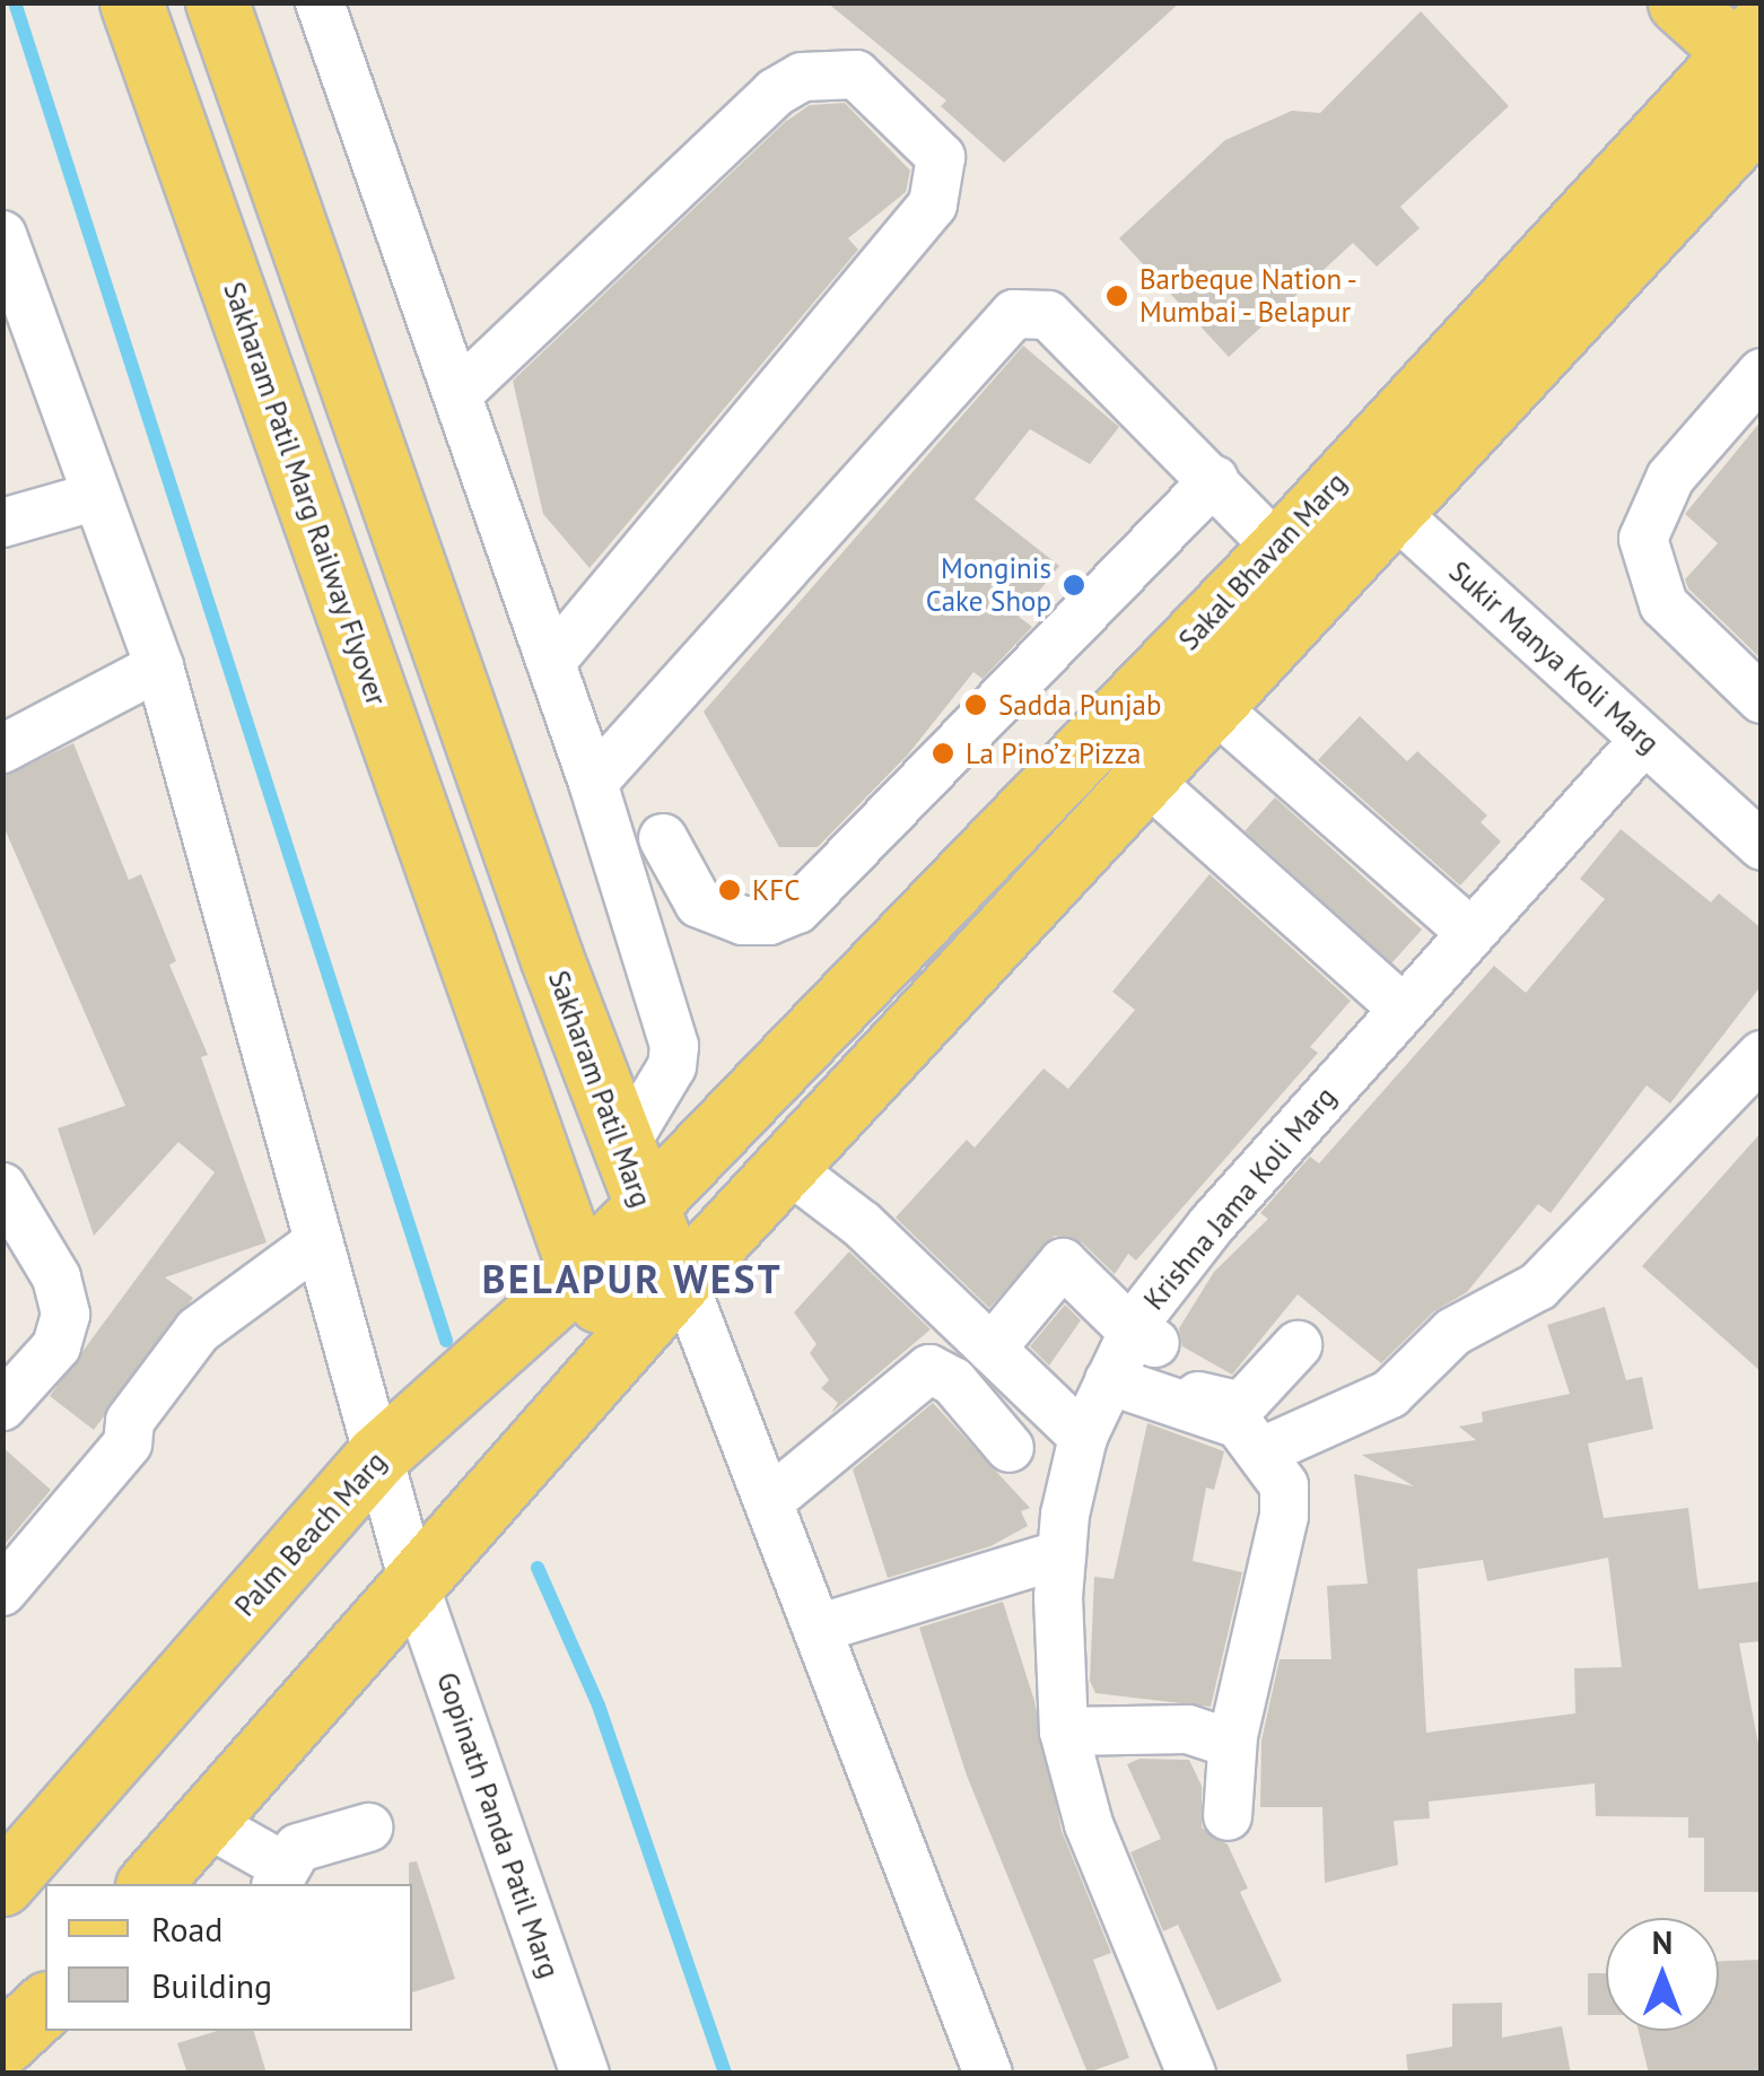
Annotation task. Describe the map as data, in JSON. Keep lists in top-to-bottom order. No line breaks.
{"streets":{"main road":["Sakharam Patil Marg Railway Flyover","Sakal Bhavan Marg","Sakharam Patil Marg","Palm Beach Marg"],"street":["Sukir Manya Koli Marg","Krishna Jama Koli Marg","Gopinath Panda Patil Marg"]},"crossings":[["Sakharam Patil Marg Railway Flyover","Palm Beach Marg"],["Sakal Bhavan Marg","Sukir Manya Koli Marg"],["Sakal Bhavan Marg","Sakharam Patil Marg"],["Sakal Bhavan Marg","Palm Beach Marg"],["Sukir Manya Koli Marg","Krishna Jama Koli Marg"],["Sakharam Patil Marg","Palm Beach Marg"],["Palm Beach Marg","Gopinath Panda Patil Marg"]],"districts":["BELAPUR WEST"],"places":["Barbeque Nation - Mumbai - Belapur","Monginis Cake Shop","Sadda Punjab","La Pino’z Pizza","KFC"],"legend":["Road","Building"],"north":"top"}
